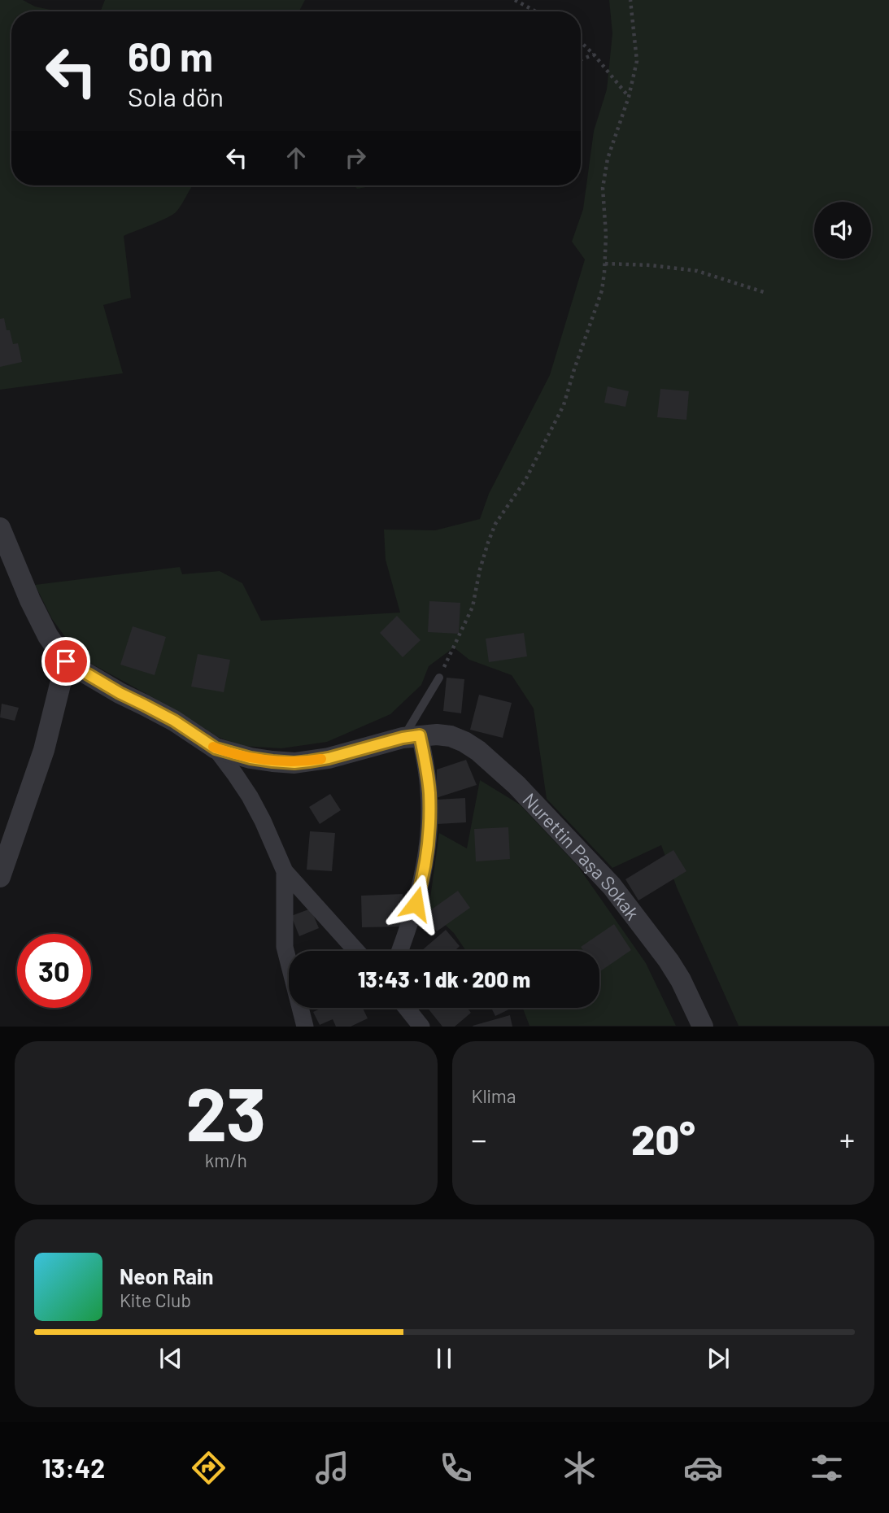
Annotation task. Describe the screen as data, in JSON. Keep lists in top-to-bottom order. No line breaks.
{"streets":{"street":["Nurettin Paşa Sokak"]},"page":{"turn":["60 m","Sola dön"],"limit":"30","trip":"13:43 · 1 dk · 200 m","tile":[["23","km/h"],"Klima"],"heat":["−","20°","+"],"song":["Neon Rain","Kite Club"],"tabs":"13:42"}}
